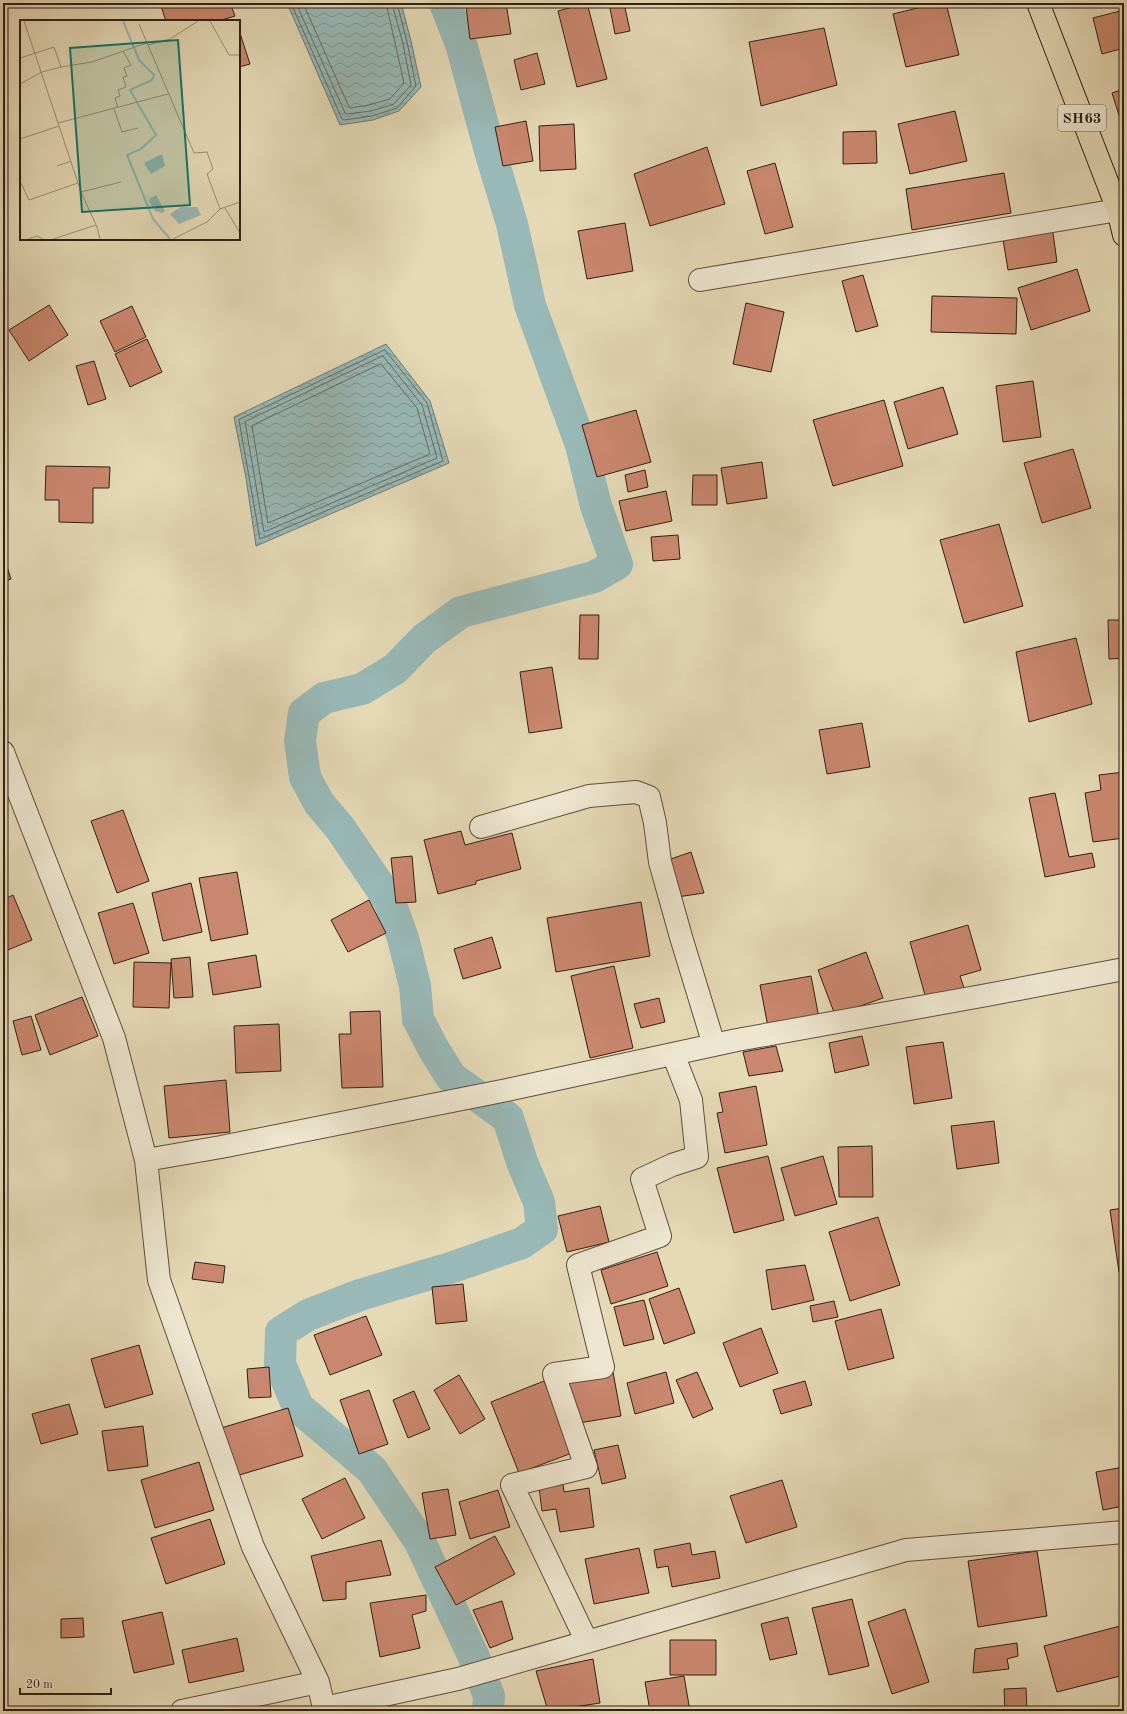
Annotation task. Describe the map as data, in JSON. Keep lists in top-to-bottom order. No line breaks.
{"streets":{"main road":["SH63"]},"scale_bar":"20 m"}
